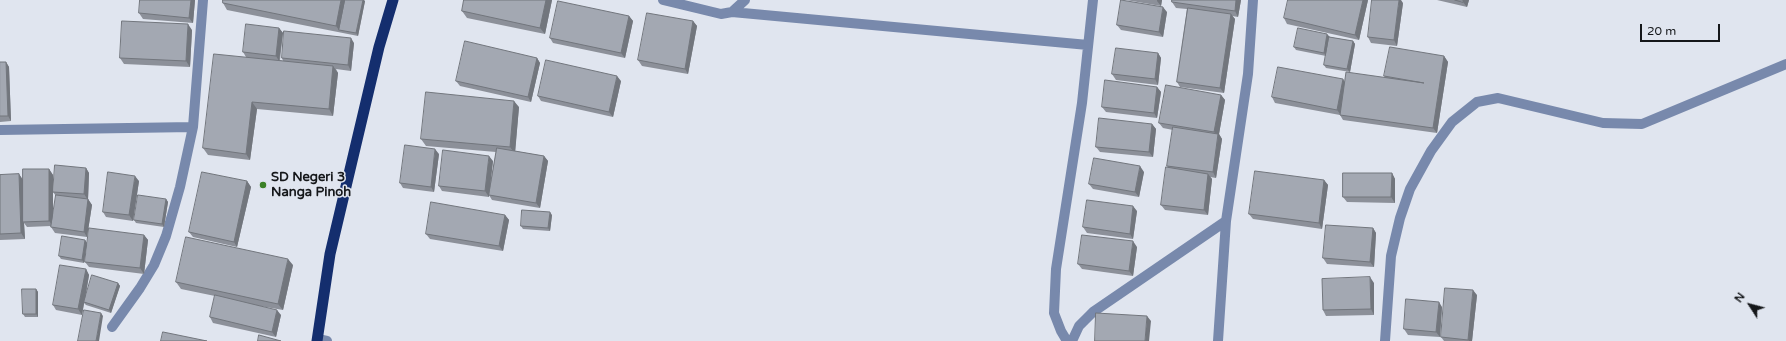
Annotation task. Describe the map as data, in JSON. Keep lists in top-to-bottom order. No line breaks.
{"places":["SD Negeri 3 Nanga Pinoh"],"scale_bar":"20 m","north":"top left"}
